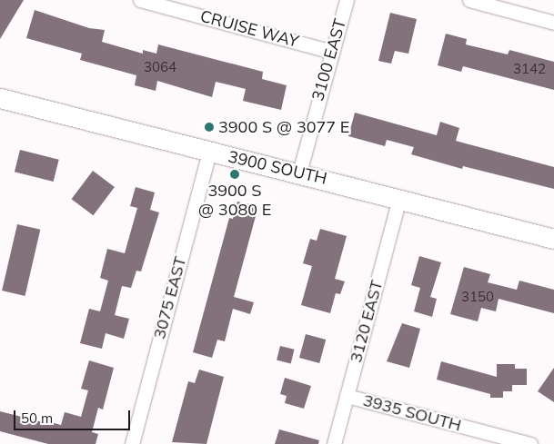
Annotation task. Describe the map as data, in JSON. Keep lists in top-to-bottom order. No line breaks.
{"streets":{"main road":["3900 SOUTH"],"street":["CRUISE WAY","3100 EAST","3075 EAST","3120 EAST","3935 SOUTH"]},"crossings":[["CRUISE WAY","3100 EAST"],["3100 EAST","3900 SOUTH"],["3900 SOUTH","3075 EAST"],["3900 SOUTH","3120 EAST"],["3120 EAST","3935 SOUTH"]],"places":["3900 S @ 3077 E","3900 S @ 3080 E"],"house_numbers":["3064","3142","3150"],"scale_bar":"50 m"}
